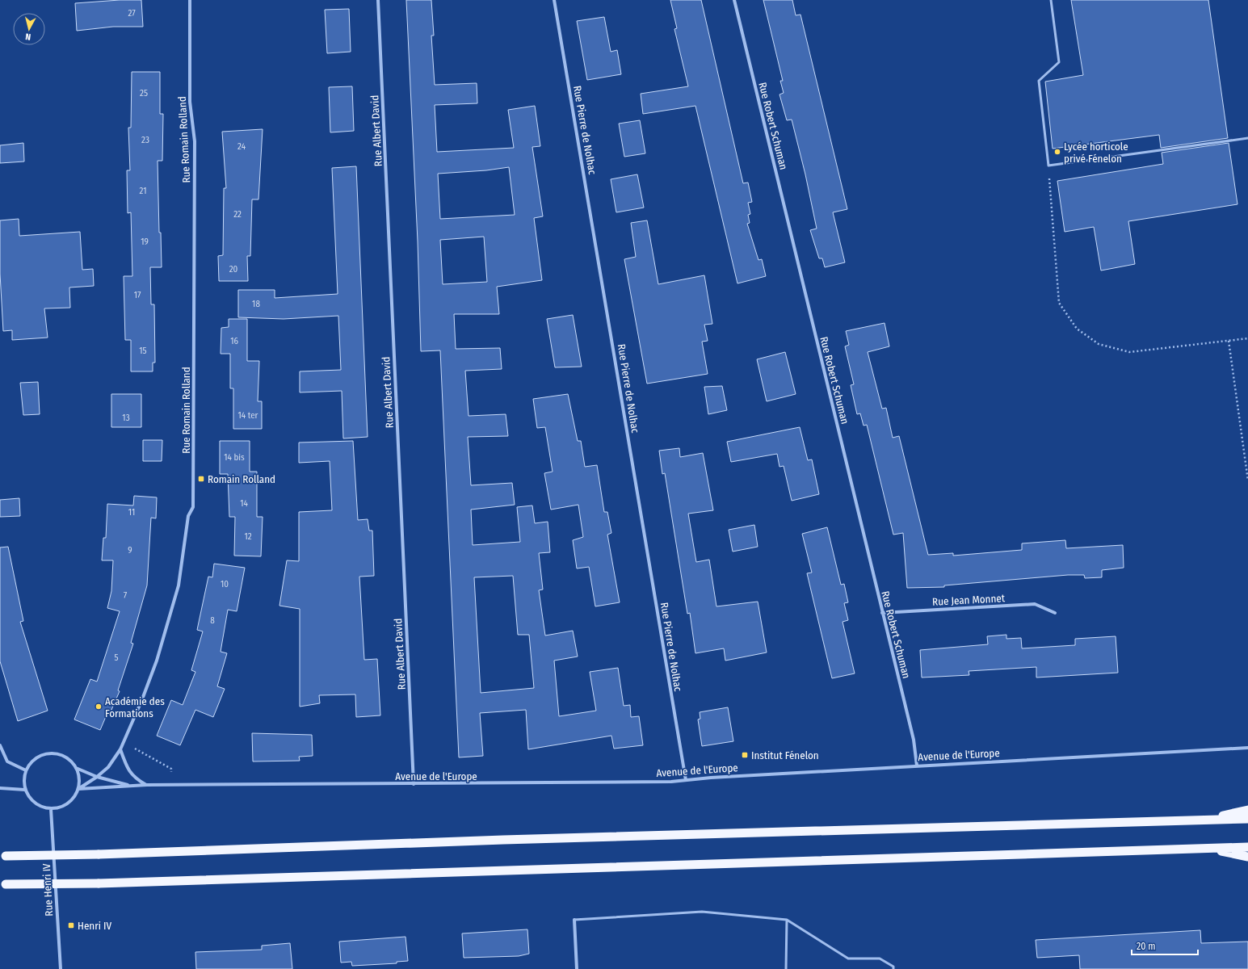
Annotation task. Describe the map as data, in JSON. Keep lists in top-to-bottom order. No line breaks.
{"streets":{"street":["Rue Robert Schuman","Rue Pierre de Nolhac","Rue Albert David","Rue Romain Rolland","Rue Jean Monnet","Avenue de l'Europe","Rue Henri IV"]},"crossings":[["Rue Robert Schuman","Rue Jean Monnet"],["Rue Robert Schuman","Avenue de l'Europe"],["Rue Pierre de Nolhac","Avenue de l'Europe"],["Rue Albert David","Avenue de l'Europe"],["Rue Romain Rolland","Avenue de l'Europe"],["Rue Romain Rolland","Rue Henri IV"],["Avenue de l'Europe","Rue Henri IV"]],"places":{"other":["Lycée horticole privé Fénelon","Académie des Formations"],"transit":["Romain Rolland","Institut Fénelon","Henri IV"]},"house_numbers":["27","25","23","24","21","22","19","20","17","18","16","15","14 ter","13","14 bis","14","11","12","9","10","7","8","5"],"scale_bar":"20 m","north":"bottom"}
